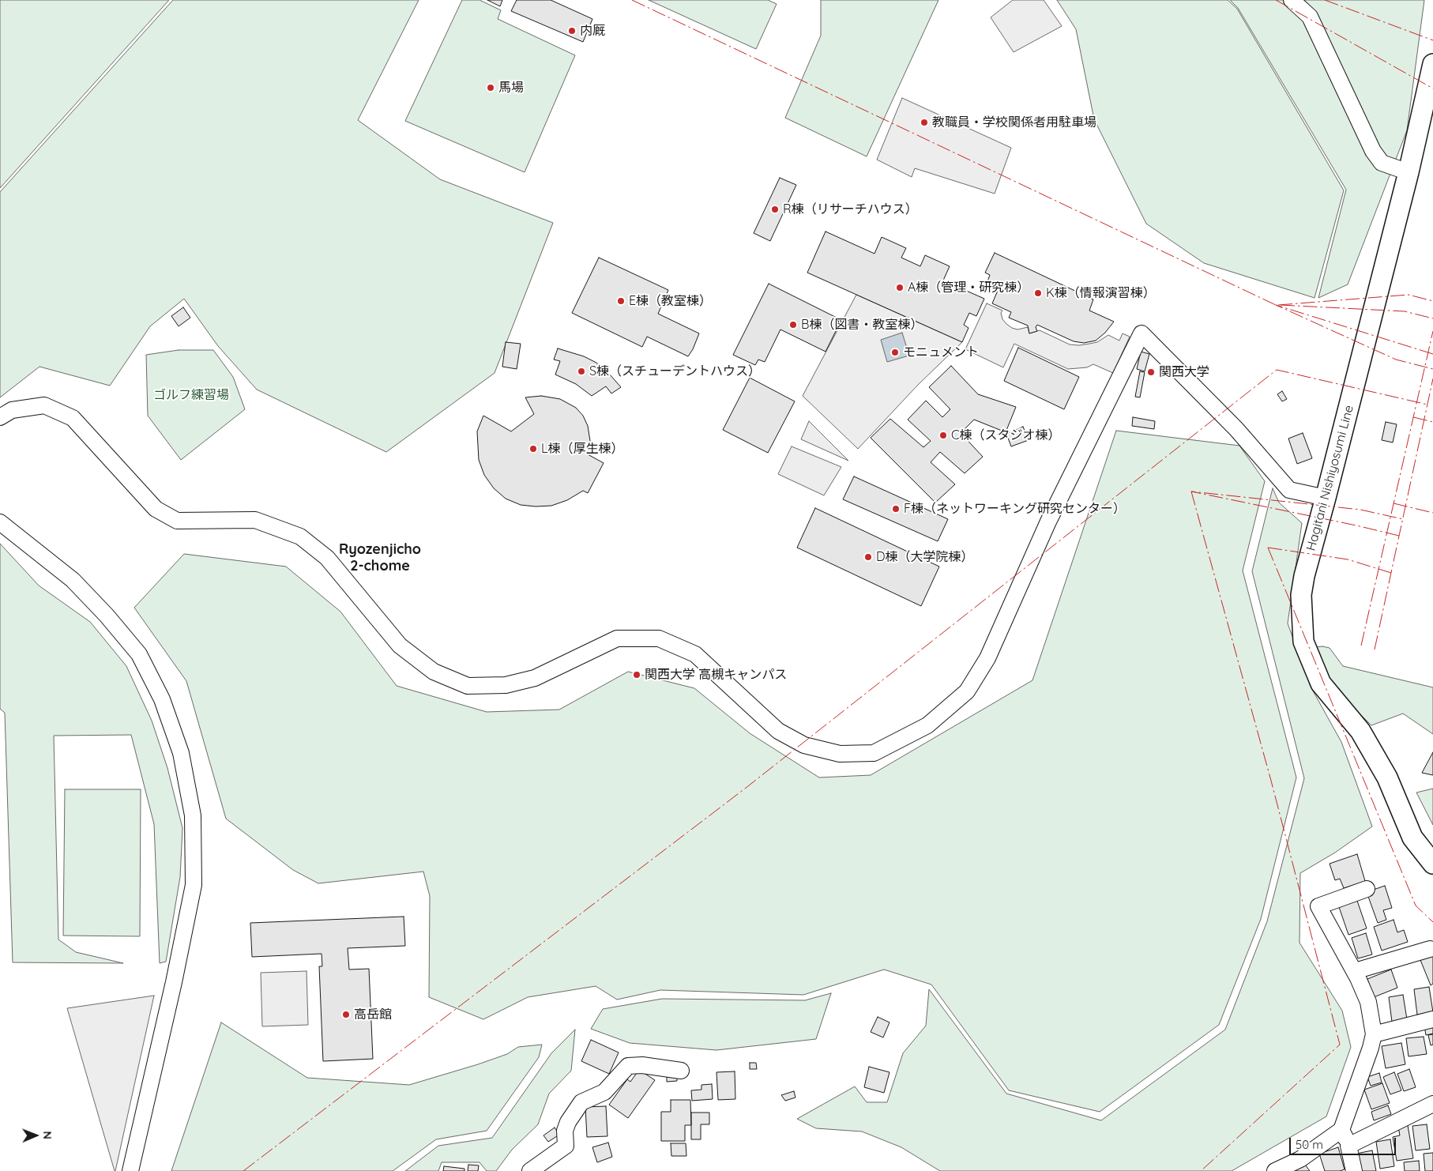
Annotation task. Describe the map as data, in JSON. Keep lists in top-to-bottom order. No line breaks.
{"streets":{"main road":["Hagitani Nishiyosumi Line"]},"districts":["Ryozenjicho 2-chome"],"parks":["ゴルフ練習場"],"places":["内厩","馬場","教職員・学校関係者用駐車場","R棟（リサーチハウス）","A棟（管理・研究棟）","K棟（情報演習棟）","E棟（教室棟）","B棟（図書・教室棟）","モニュメント","S棟（スチューデントハウス）","関西大学","C棟（スタジオ棟）","L棟（厚生棟）","F棟（ネットワーキング研究センター）","D棟（大学院棟）","関西大学 高槻キャンパス","高岳館"],"scale_bar":"50 m","north":"right"}
